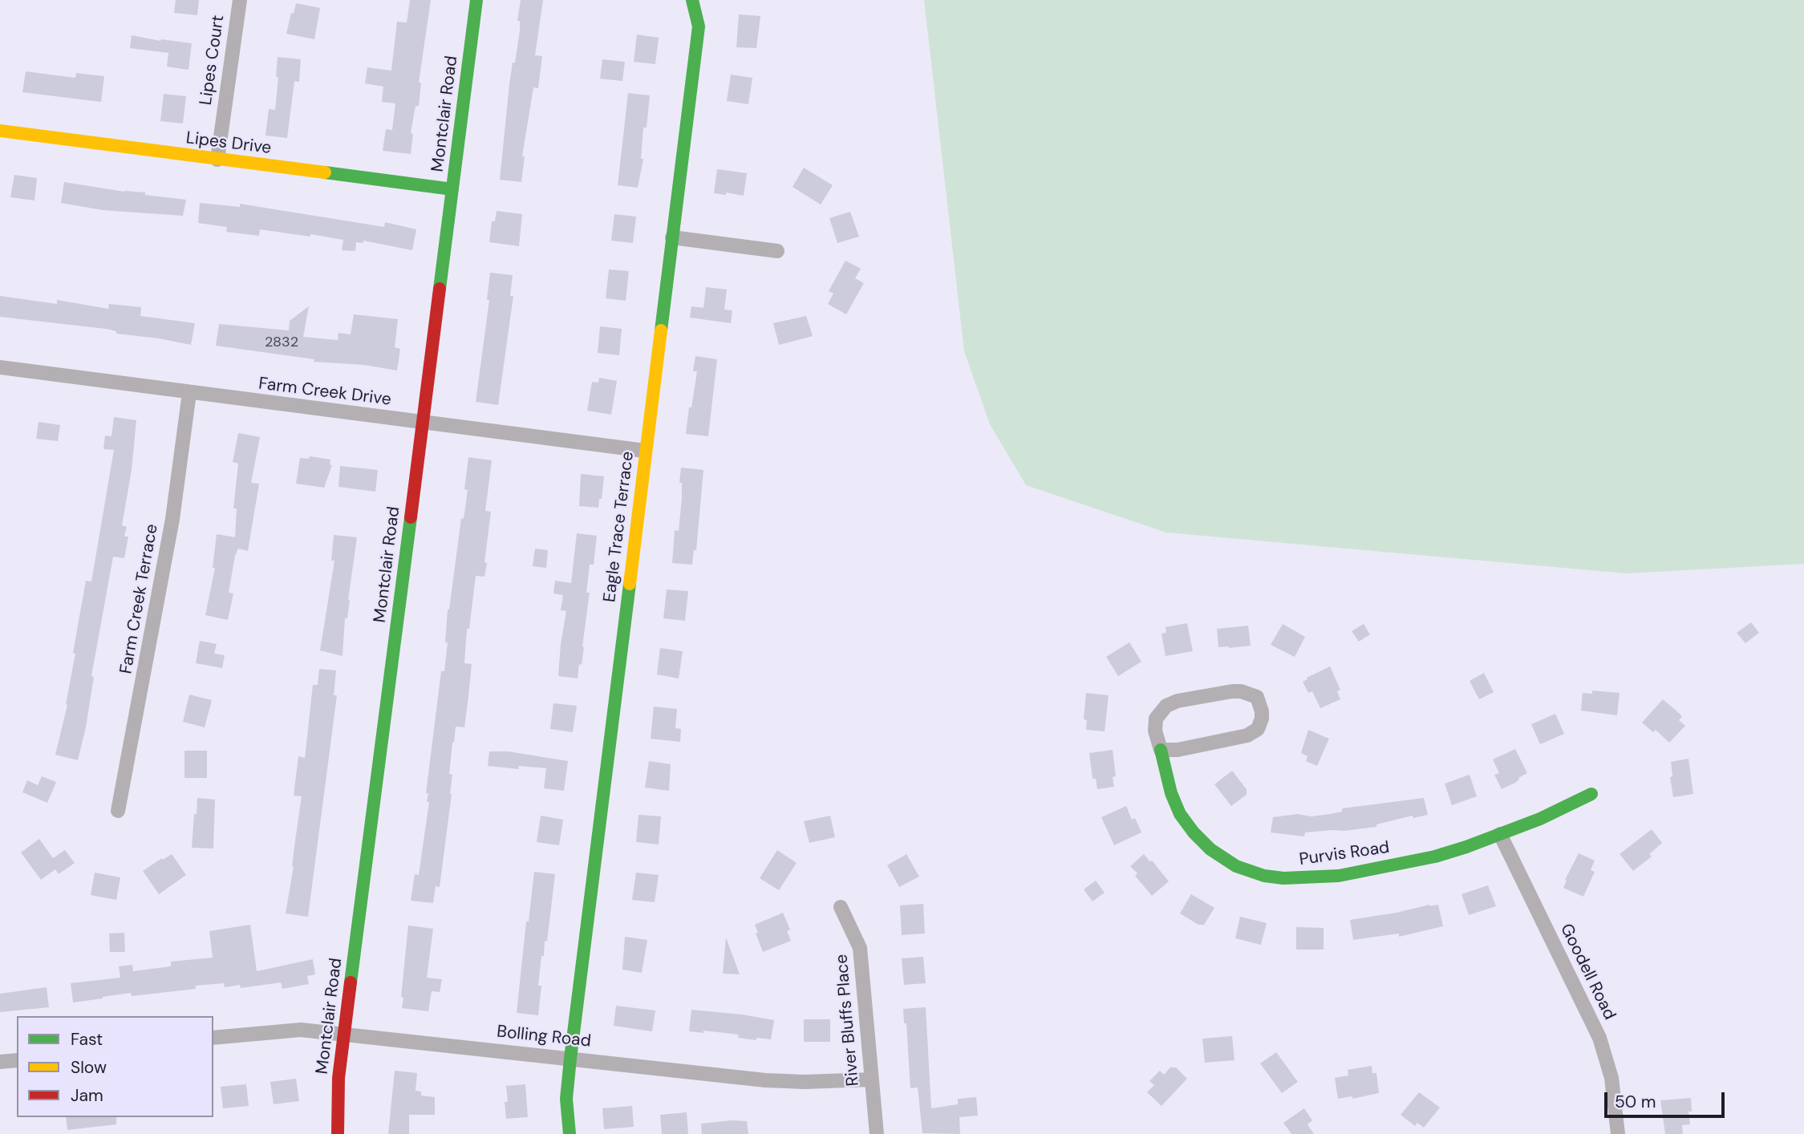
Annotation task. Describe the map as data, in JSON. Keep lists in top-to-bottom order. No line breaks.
{"streets":{"street":["Lipes Court","Montclair Road","Lipes Drive","Farm Creek Drive","Eagle Trace Terrace","Farm Creek Terrace","Purvis Road","Goodell Road","River Bluffs Place","Bolling Road"]},"crossings":[["Lipes Court","Lipes Drive"],["Montclair Road","Lipes Drive"],["Montclair Road","Farm Creek Drive"],["Montclair Road","Bolling Road"],["Farm Creek Drive","Eagle Trace Terrace"],["Farm Creek Drive","Farm Creek Terrace"],["Eagle Trace Terrace","Bolling Road"],["Purvis Road","Goodell Road"],["River Bluffs Place","Bolling Road"]],"house_numbers":["2832"],"legend":["Fast","Slow","Jam"],"scale_bar":"50 m"}
